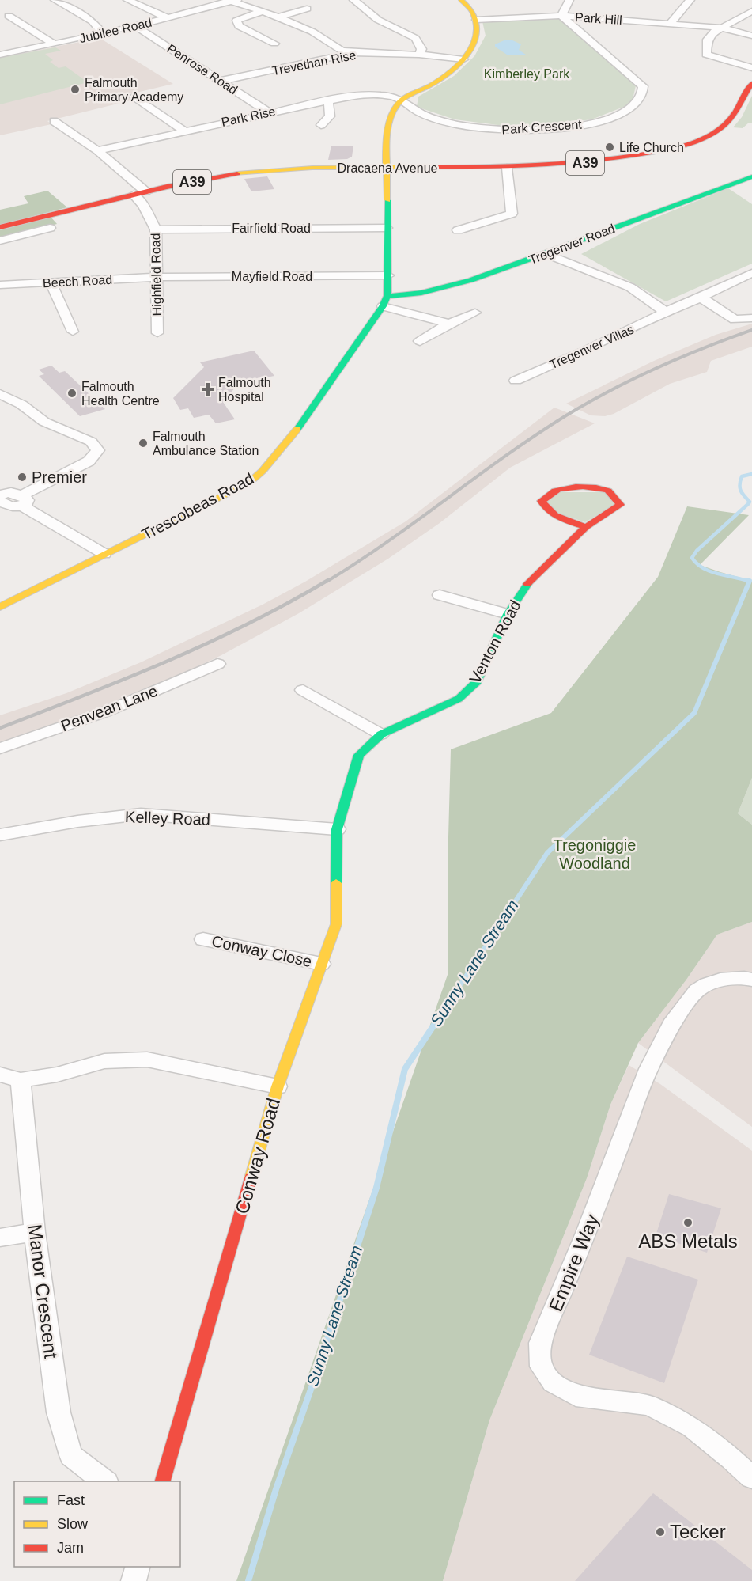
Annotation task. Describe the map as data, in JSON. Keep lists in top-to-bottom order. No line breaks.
{"streets":{"street":["Park Hill","Jubilee Road","Trevethan Rise","Penrose Road","Park Rise","Park Crescent","A39","Dracaena Avenue","Fairfield Road","Tregenver Road","Highfield Road","Mayfield Road","Beech Road","Tregenver Villas","Trescobeas Road","Venton Road","Penvean Lane","Kelley Road","Conway Close","Conway Road","Empire Way","Manor Crescent"]},"crossings":[["Park Hill","Park Crescent"],["Jubilee Road","Penrose Road"],["Trevethan Rise","Penrose Road"],["Penrose Road","Park Rise"],["Park Rise","Park Crescent"],["Dracaena Avenue","Highfield Road"],["Fairfield Road","Highfield Road"],["Tregenver Road","Trescobeas Road"],["Highfield Road","Mayfield Road"],["Highfield Road","Beech Road"],["Mayfield Road","Beech Road"],["Venton Road","Kelley Road"],["Venton Road","Conway Road"],["Kelley Road","Conway Road"],["Conway Close","Conway Road"]],"water":["Sunny Lane Stream"],"parks":["Kimberley Park","Tregoniggie Woodland"],"places":{"other":["Falmouth Primary Academy","Life Church","Falmouth Health Centre","Falmouth Ambulance Station","Premier","ABS Metals","Tecker"],"health":["Falmouth Hospital"]},"legend":["Fast","Slow","Jam"]}
